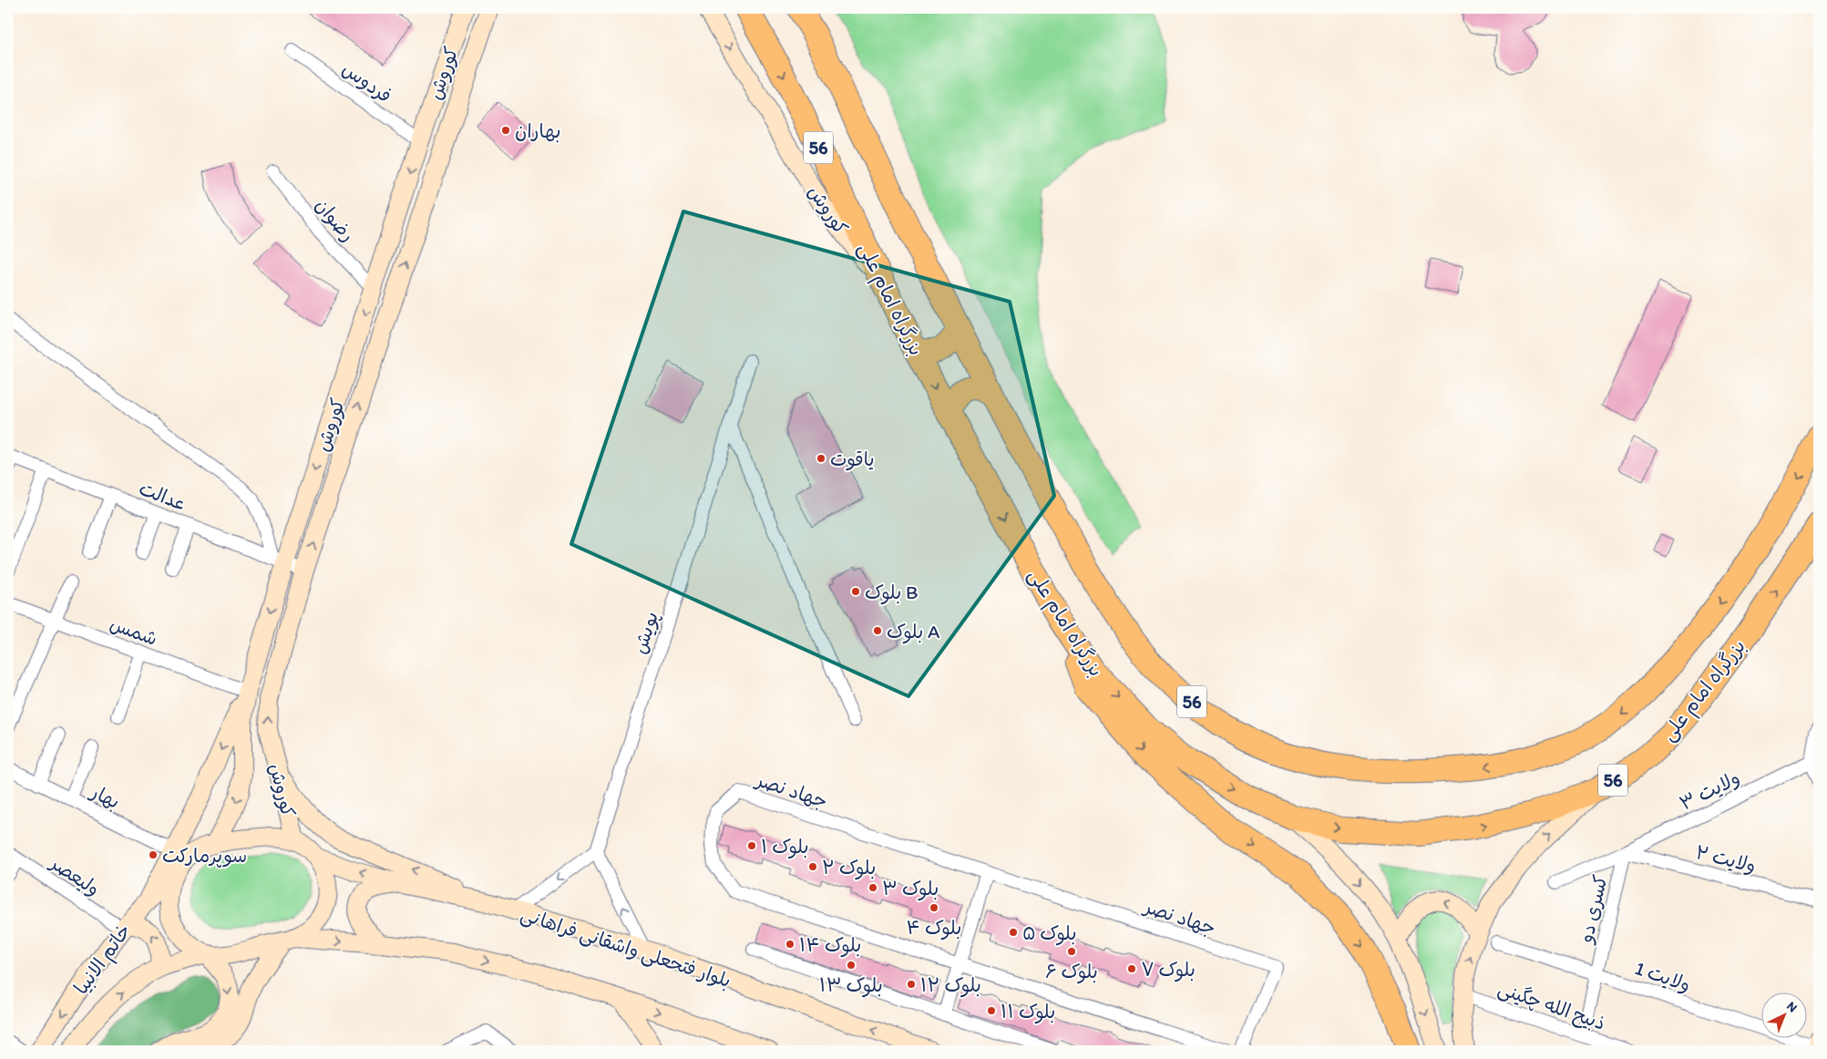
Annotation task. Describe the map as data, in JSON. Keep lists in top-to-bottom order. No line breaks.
{"streets":{"highway":["56","بزرگراه امام علی"],"main road":["کوروش","بلوار فتحعلی واشقانی فراهانی","خاتم الانبیا"],"street":["فردوس","رضوان","عدالت","شمس","پویش","جهاد نصر","ولایت ۳","بهار","ولایت ۲","ولیعصر","کسری دو","ولایت 1","ذبیح الله چگینی"]},"crossings":[["کوروش","فردوس"],["کوروش","رضوان"],["کوروش","بزرگراه امام علی"],["کوروش","عدالت"],["کوروش","شمس"],["کوروش","بهار"],["کوروش","بلوار فتحعلی واشقانی فراهانی"],["کوروش","خاتم الانبیا"],["ولایت ۳","ولایت ۲"],["ولایت ۳","کسری دو"],["بهار","بلوار فتحعلی واشقانی فراهانی"],["بهار","خاتم الانبیا"],["ولایت ۲","کسری دو"],["ولیعصر","خاتم الانبیا"],["کسری دو","ولایت 1"],["کسری دو","ذبیح الله چگینی"],["بلوار فتحعلی واشقانی فراهانی","خاتم الانبیا"]],"places":["بهاران","یاقوت","بلوک B","بلوک A","بلوک ۱","سوپرمارکت","بلوک ۲","بلوک ۳","بلوک ۴","بلوک ۵","بلوک ۱۴","بلوک ۶","بلوک ۱۳","بلوک ۷","بلوک ۱۲","بلوک ۱۱"],"north":"top right"}
